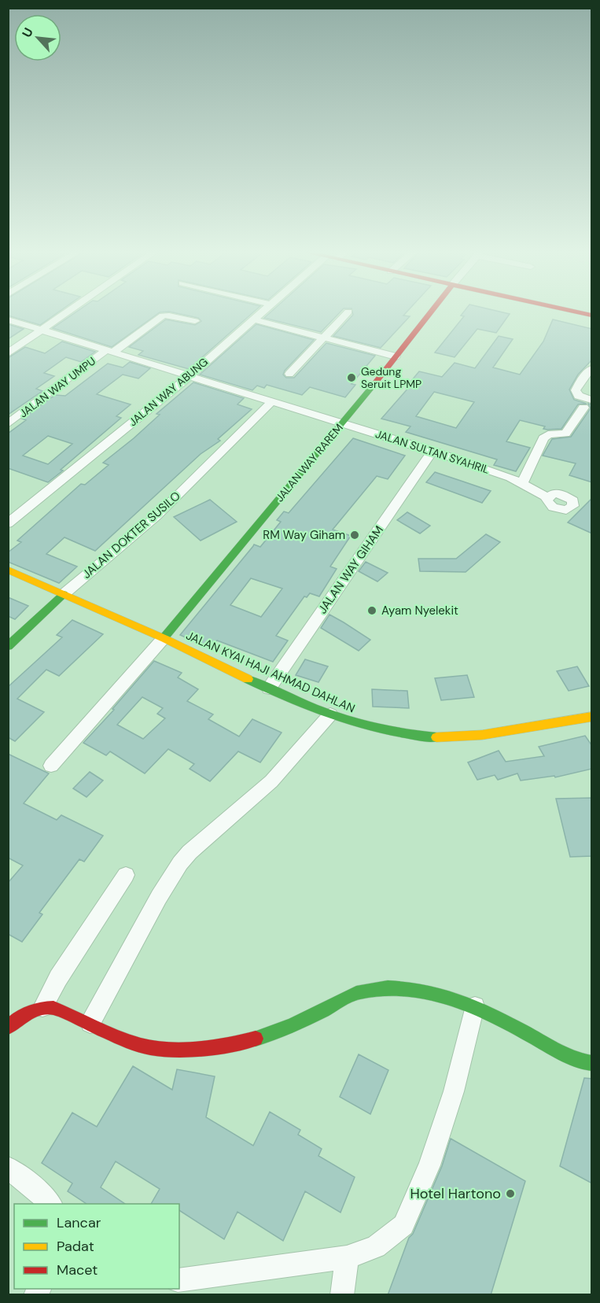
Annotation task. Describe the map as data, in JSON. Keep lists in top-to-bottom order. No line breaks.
{"streets":{"street":["JALAN WAY UMPU","JALAN WAY ABUNG","JALAN SULTAN SYAHRIL","JALAN WAY RAREM","JALAN DOKTER SUSILO","JALAN WAY GIHAM","JALAN KYAI HAJI AHMAD DAHLAN"]},"crossings":[["JALAN WAY UMPU","JALAN SULTAN SYAHRIL"],["JALAN WAY ABUNG","JALAN SULTAN SYAHRIL"],["JALAN SULTAN SYAHRIL","JALAN WAY RAREM"],["JALAN SULTAN SYAHRIL","JALAN DOKTER SUSILO"],["JALAN SULTAN SYAHRIL","JALAN WAY GIHAM"],["JALAN WAY RAREM","JALAN KYAI HAJI AHMAD DAHLAN"],["JALAN DOKTER SUSILO","JALAN KYAI HAJI AHMAD DAHLAN"],["JALAN WAY GIHAM","JALAN KYAI HAJI AHMAD DAHLAN"]],"places":["Gedung Seruit LPMP","RM Way Giham","Ayam Nyelekit","Hotel Hartono"],"legend":["Lancar","Padat","Macet"],"north":"top left"}
